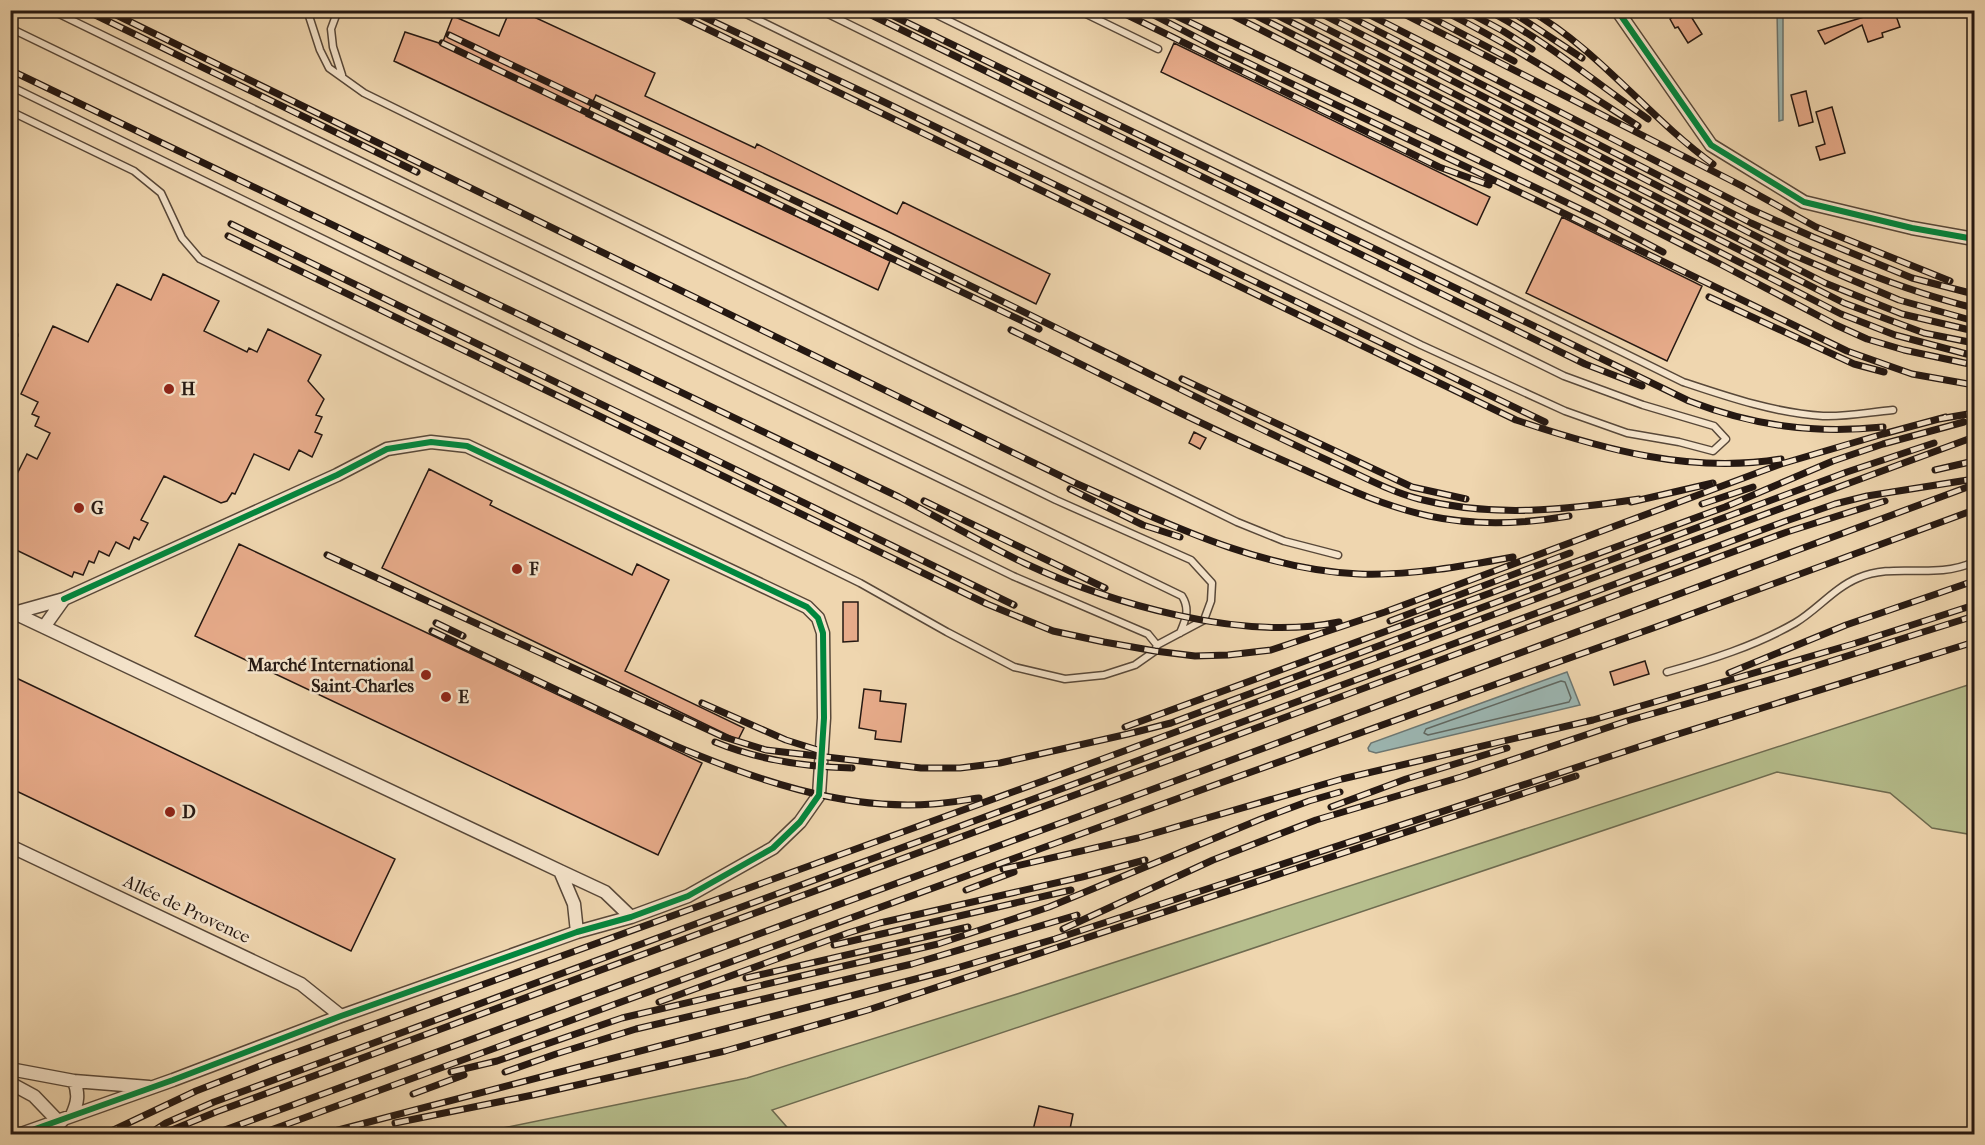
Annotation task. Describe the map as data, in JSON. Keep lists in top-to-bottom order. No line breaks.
{"streets":{"street":["Allée de Provence"]},"places":["H","G","F","Marché International Saint-Charles","E","D"]}
